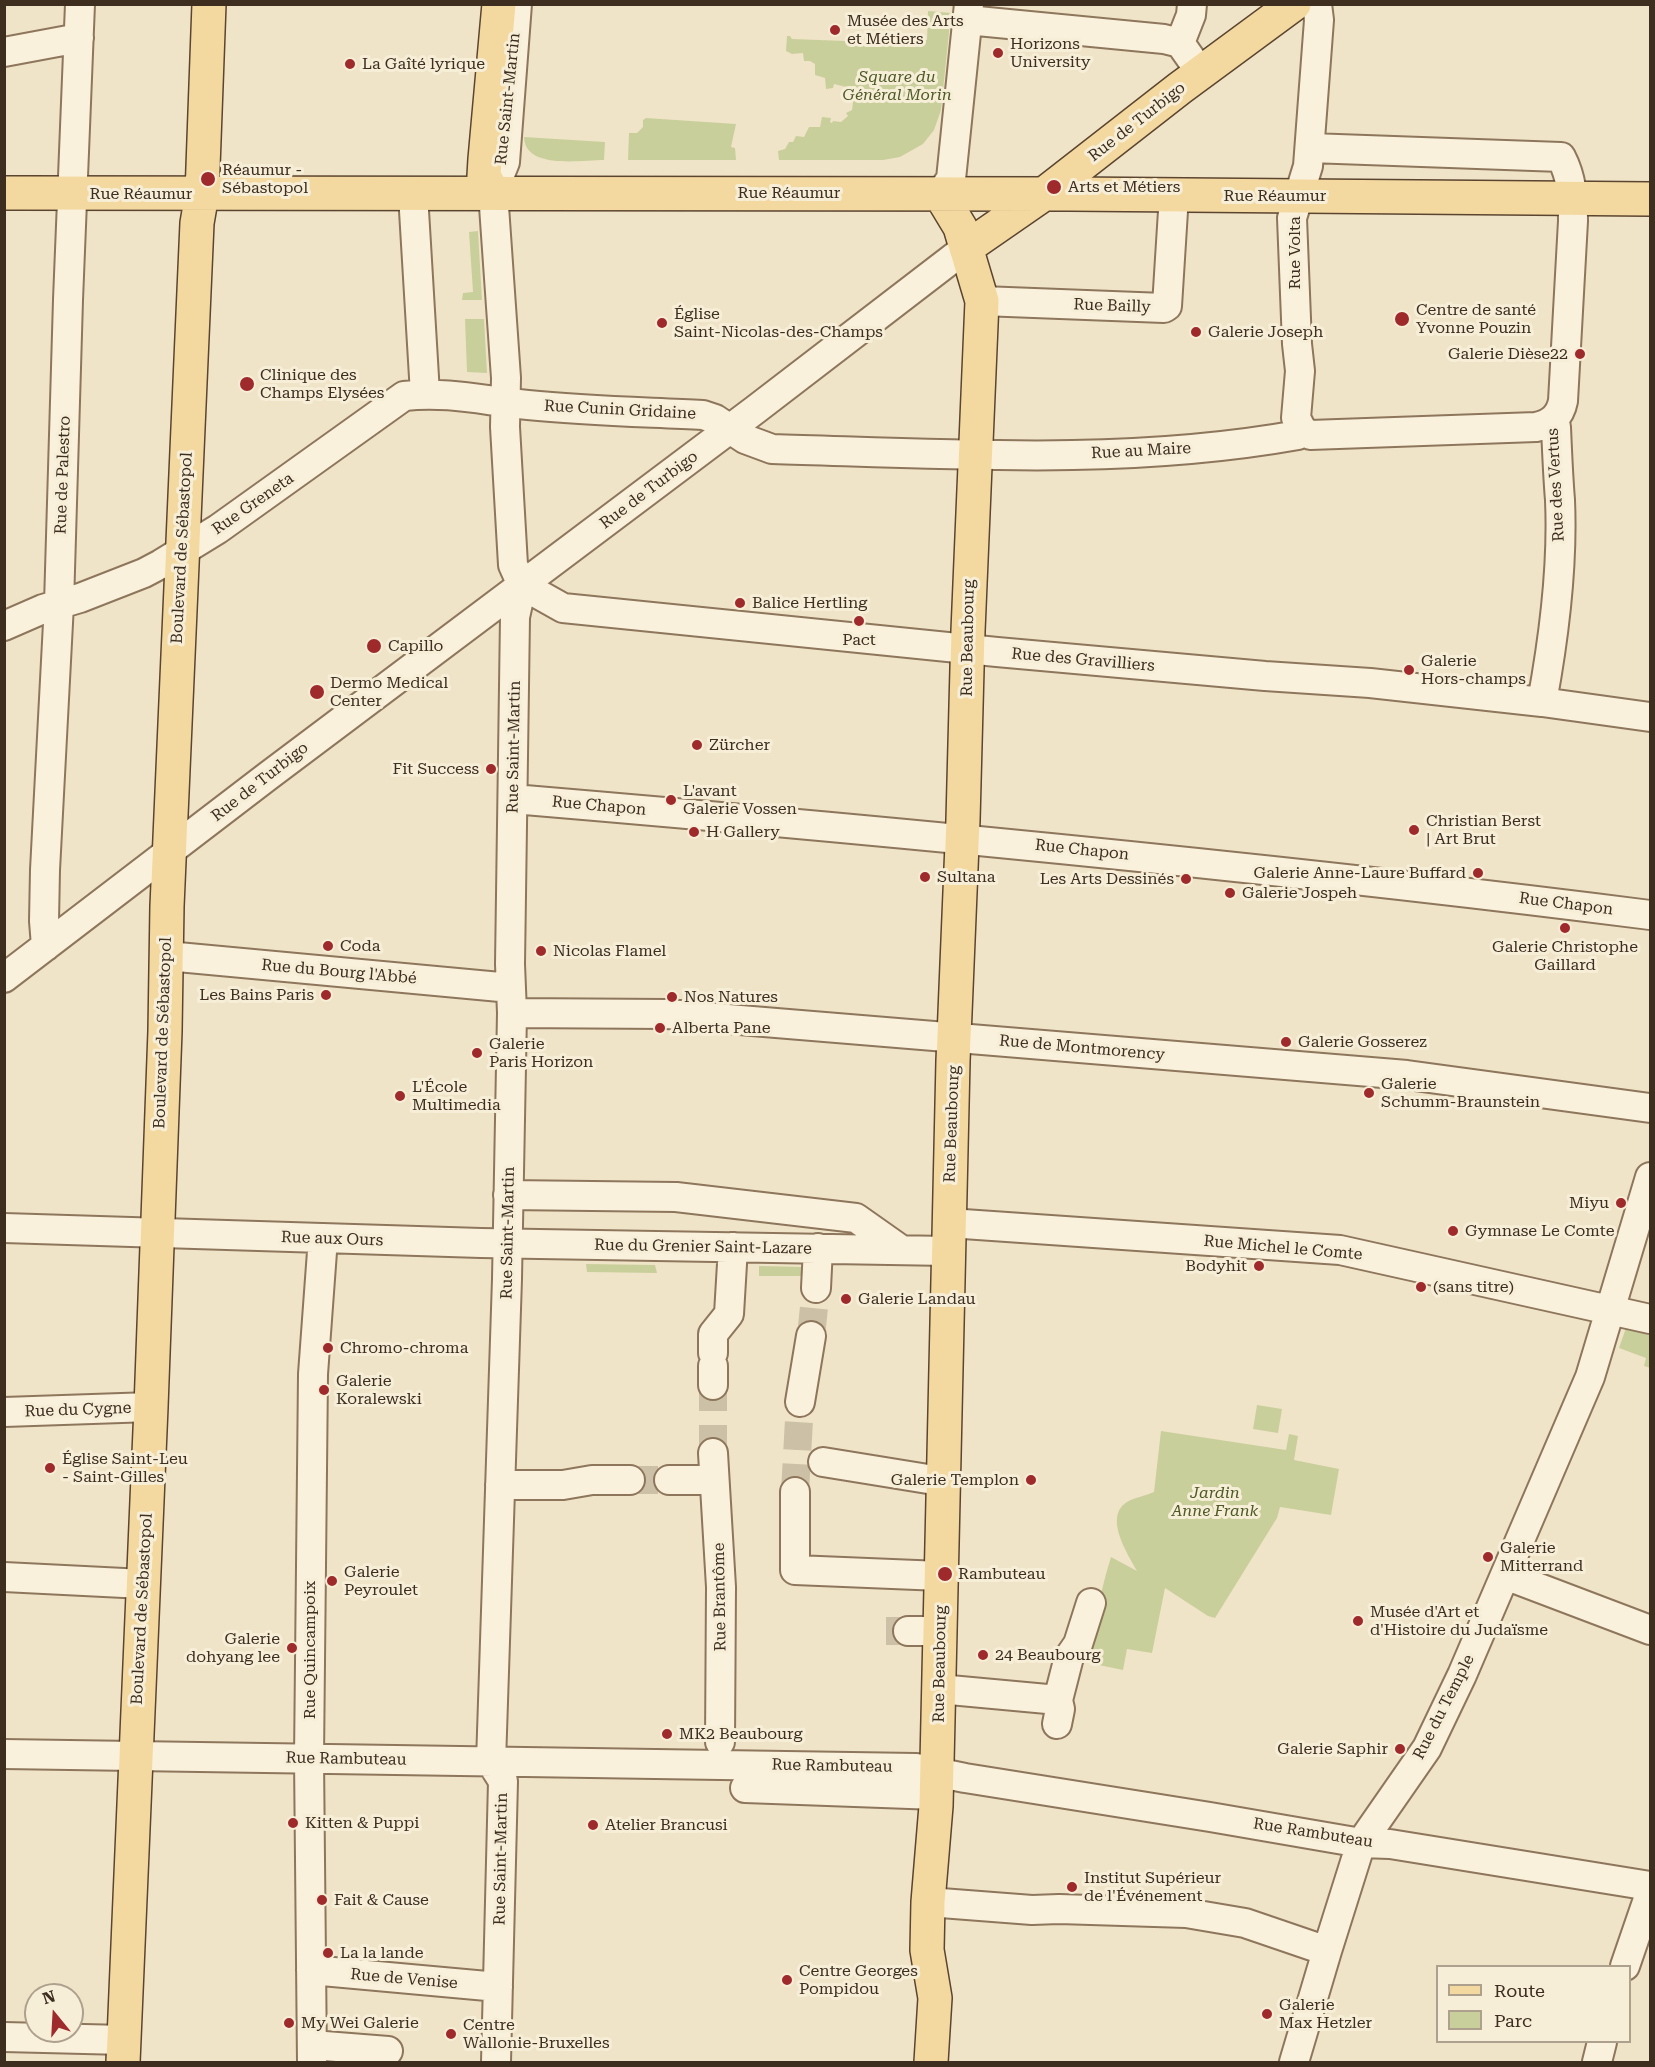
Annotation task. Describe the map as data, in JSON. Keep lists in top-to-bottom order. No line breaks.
{"streets":{"main road":["Rue Saint-Martin","Rue de Turbigo","Rue Réaumur","Boulevard de Sébastopol","Rue Beaubourg"],"street":["Rue Volta","Rue Bailly","Rue Cunin Gridaine","Rue au Maire","Rue de Palestro","Rue des Vertus","Rue Greneta","Rue des Gravilliers","Rue Chapon","Rue du Bourg l'Abbé","Rue de Montmorency","Rue aux Ours","Rue du Grenier Saint-Lazare","Rue Michel le Comte","Rue du Cygne","Rue Brantôme","Rue Quincampoix","Rue du Temple","Rue Rambuteau","Rue de Venise"]},"crossings":[["Rue Saint-Martin","Rue de Turbigo"],["Rue Saint-Martin","Rue Réaumur"],["Rue Saint-Martin","Rue Cunin Gridaine"],["Rue Saint-Martin","Rue des Gravilliers"],["Rue Saint-Martin","Rue Chapon"],["Rue Saint-Martin","Rue du Bourg l'Abbé"],["Rue Saint-Martin","Rue de Montmorency"],["Rue Saint-Martin","Rue aux Ours"],["Rue Saint-Martin","Rue du Grenier Saint-Lazare"],["Rue Saint-Martin","Rue Rambuteau"],["Rue Saint-Martin","Rue de Venise"],["Rue de Turbigo","Rue Réaumur"],["Rue de Turbigo","Rue Cunin Gridaine"],["Rue de Turbigo","Rue au Maire"],["Rue de Turbigo","Rue de Palestro"],["Rue de Turbigo","Boulevard de Sébastopol"],["Rue de Turbigo","Rue Beaubourg"],["Rue de Turbigo","Rue des Gravilliers"],["Rue Réaumur","Rue Volta"],["Rue Réaumur","Rue Bailly"],["Rue Réaumur","Rue de Palestro"],["Rue Réaumur","Rue des Vertus"],["Rue Réaumur","Boulevard de Sébastopol"],["Rue Réaumur","Rue Beaubourg"],["Rue Volta","Rue au Maire"],["Rue Bailly","Rue Beaubourg"],["Rue Cunin Gridaine","Rue au Maire"],["Rue au Maire","Rue des Vertus"],["Rue au Maire","Rue Beaubourg"],["Rue de Palestro","Rue Greneta"],["Rue des Vertus","Rue des Gravilliers"],["Rue Greneta","Boulevard de Sébastopol"],["Boulevard de Sébastopol","Rue du Bourg l'Abbé"],["Boulevard de Sébastopol","Rue aux Ours"],["Boulevard de Sébastopol","Rue du Cygne"],["Boulevard de Sébastopol","Rue Rambuteau"],["Rue Beaubourg","Rue des Gravilliers"],["Rue Beaubourg","Rue Chapon"],["Rue Beaubourg","Rue de Montmorency"],["Rue Beaubourg","Rue du Grenier Saint-Lazare"],["Rue Beaubourg","Rue Michel le Comte"],["Rue Beaubourg","Rue Rambuteau"],["Rue du Bourg l'Abbé","Rue de Montmorency"],["Rue aux Ours","Rue du Grenier Saint-Lazare"],["Rue aux Ours","Rue Quincampoix"],["Rue du Grenier Saint-Lazare","Rue Michel le Comte"],["Rue Michel le Comte","Rue du Temple"],["Rue Brantôme","Rue Rambuteau"],["Rue Quincampoix","Rue Rambuteau"],["Rue Quincampoix","Rue de Venise"],["Rue du Temple","Rue Rambuteau"]],"parks":["Square du Général Morin","Jardin Anne Frank"],"places":["Musée des Arts et Métiers","Horizons University","La Gaîté lyrique","Réaumur - Sébastopol","Arts et Métiers","Centre de santé Yvonne Pouzin","Église Saint-Nicolas-des-Champs","Galerie Joseph","Galerie Dièse22","Clinique des Champs Elysées","Balice Hertling","Pact","Capillo","Galerie Hors-champs","Dermo Medical Center","Zürcher","Fit Success","L'avant Galerie Vossen","Christian Berst | Art Brut","H Gallery","Galerie Anne-Laure Buffard","Sultana","Les Arts Dessinés","Galerie Jospeh","Galerie Christophe Gaillard","Coda","Nicolas Flamel","Les Bains Paris","Nos Natures","Alberta Pane","Galerie Gosserez","Galerie Paris Horizon","Galerie Schumm-Braunstein","L'École Multimedia","Miyu","Gymnase Le Comte","Bodyhit","(sans titre)","Galerie Landau","Chromo-chroma","Galerie Koralewski","Église Saint-Leu - Saint-Gilles","Galerie Templon","Galerie Mitterrand","Rambuteau","Galerie Peyroulet","Musée d'Art et d'Histoire du Judaïsme","Galerie dohyang lee","24 Beaubourg","MK2 Beaubourg","Galerie Saphir","Kitten & Puppi","Atelier Brancusi","Institut Supérieur de l'Événement","Fait & Cause","La la lande","Centre Georges Pompidou","Galerie Max Hetzler","My Wei Galerie","Centre Wallonie-Bruxelles"],"legend":["Route","Parc"],"north":"top"}
